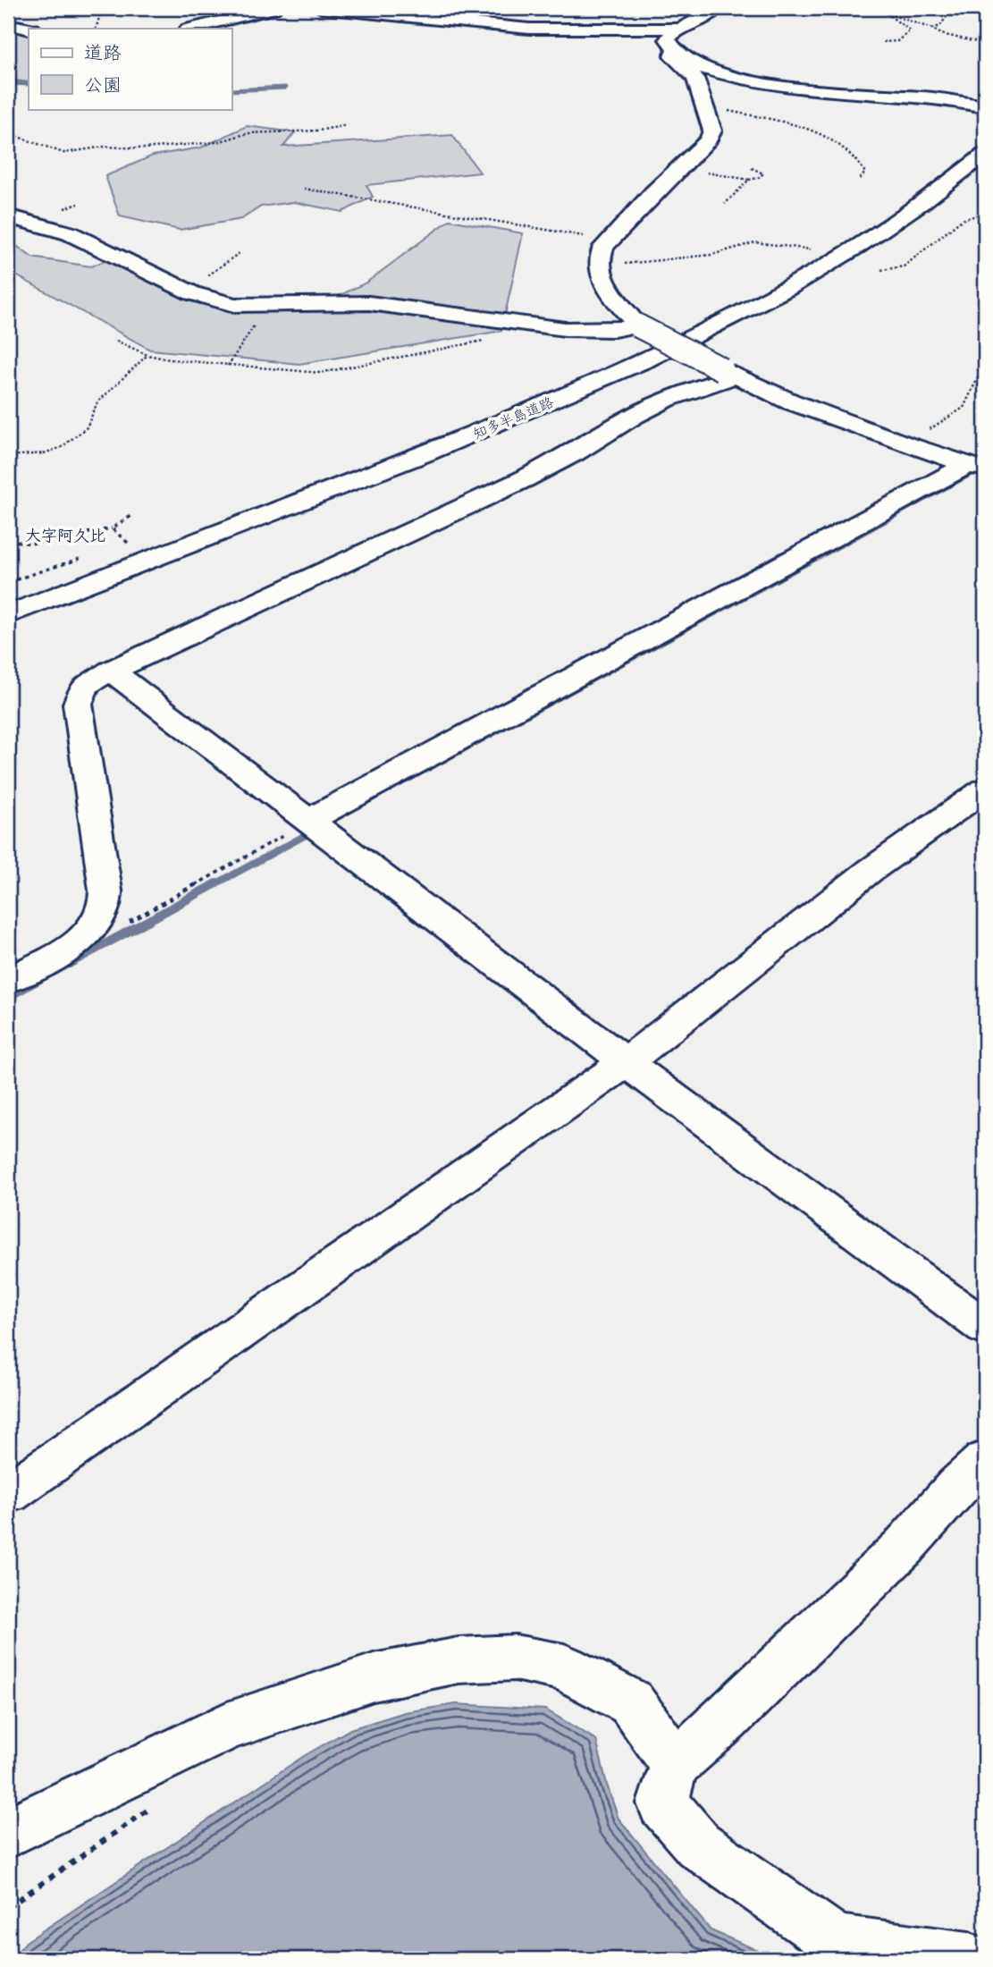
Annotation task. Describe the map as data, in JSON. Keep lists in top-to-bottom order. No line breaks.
{"streets":{"main road":["知多半島道路"]},"districts":["大字阿久比"],"legend":["道路","公園"]}
